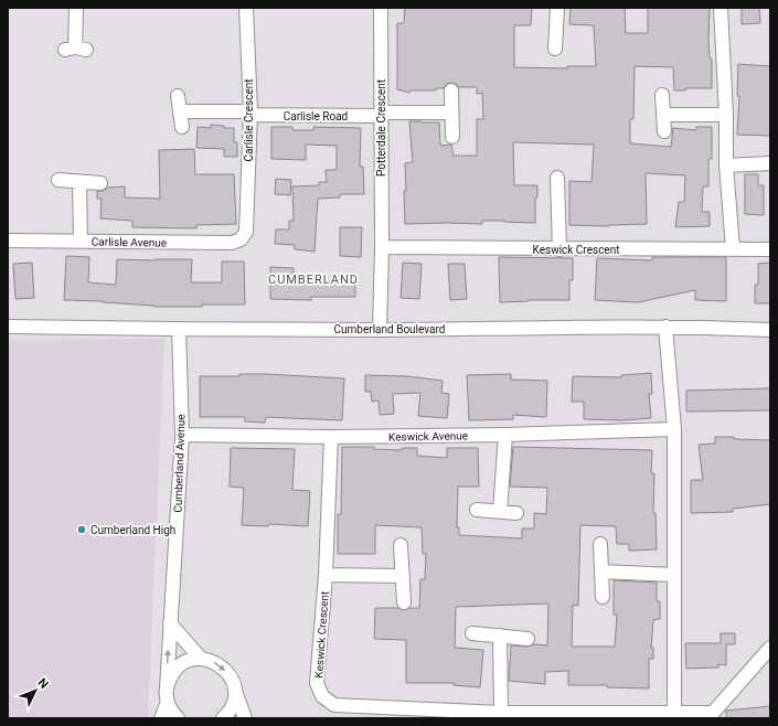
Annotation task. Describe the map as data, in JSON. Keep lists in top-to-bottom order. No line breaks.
{"streets":{"street":["Carlisle Road","Carlisle Crescent","Potterdale Crescent","Carlisle Avenue","Keswick Crescent","Cumberland Boulevard","Keswick Avenue","Cumberland Avenue"]},"crossings":[["Carlisle Road","Carlisle Crescent"],["Carlisle Road","Potterdale Crescent"],["Carlisle Crescent","Carlisle Avenue"],["Potterdale Crescent","Keswick Crescent"],["Potterdale Crescent","Cumberland Boulevard"],["Keswick Crescent","Keswick Avenue"],["Cumberland Boulevard","Cumberland Avenue"],["Keswick Avenue","Cumberland Avenue"]],"districts":["CUMBERLAND"],"places":["Cumberland High"],"north":"top right"}
